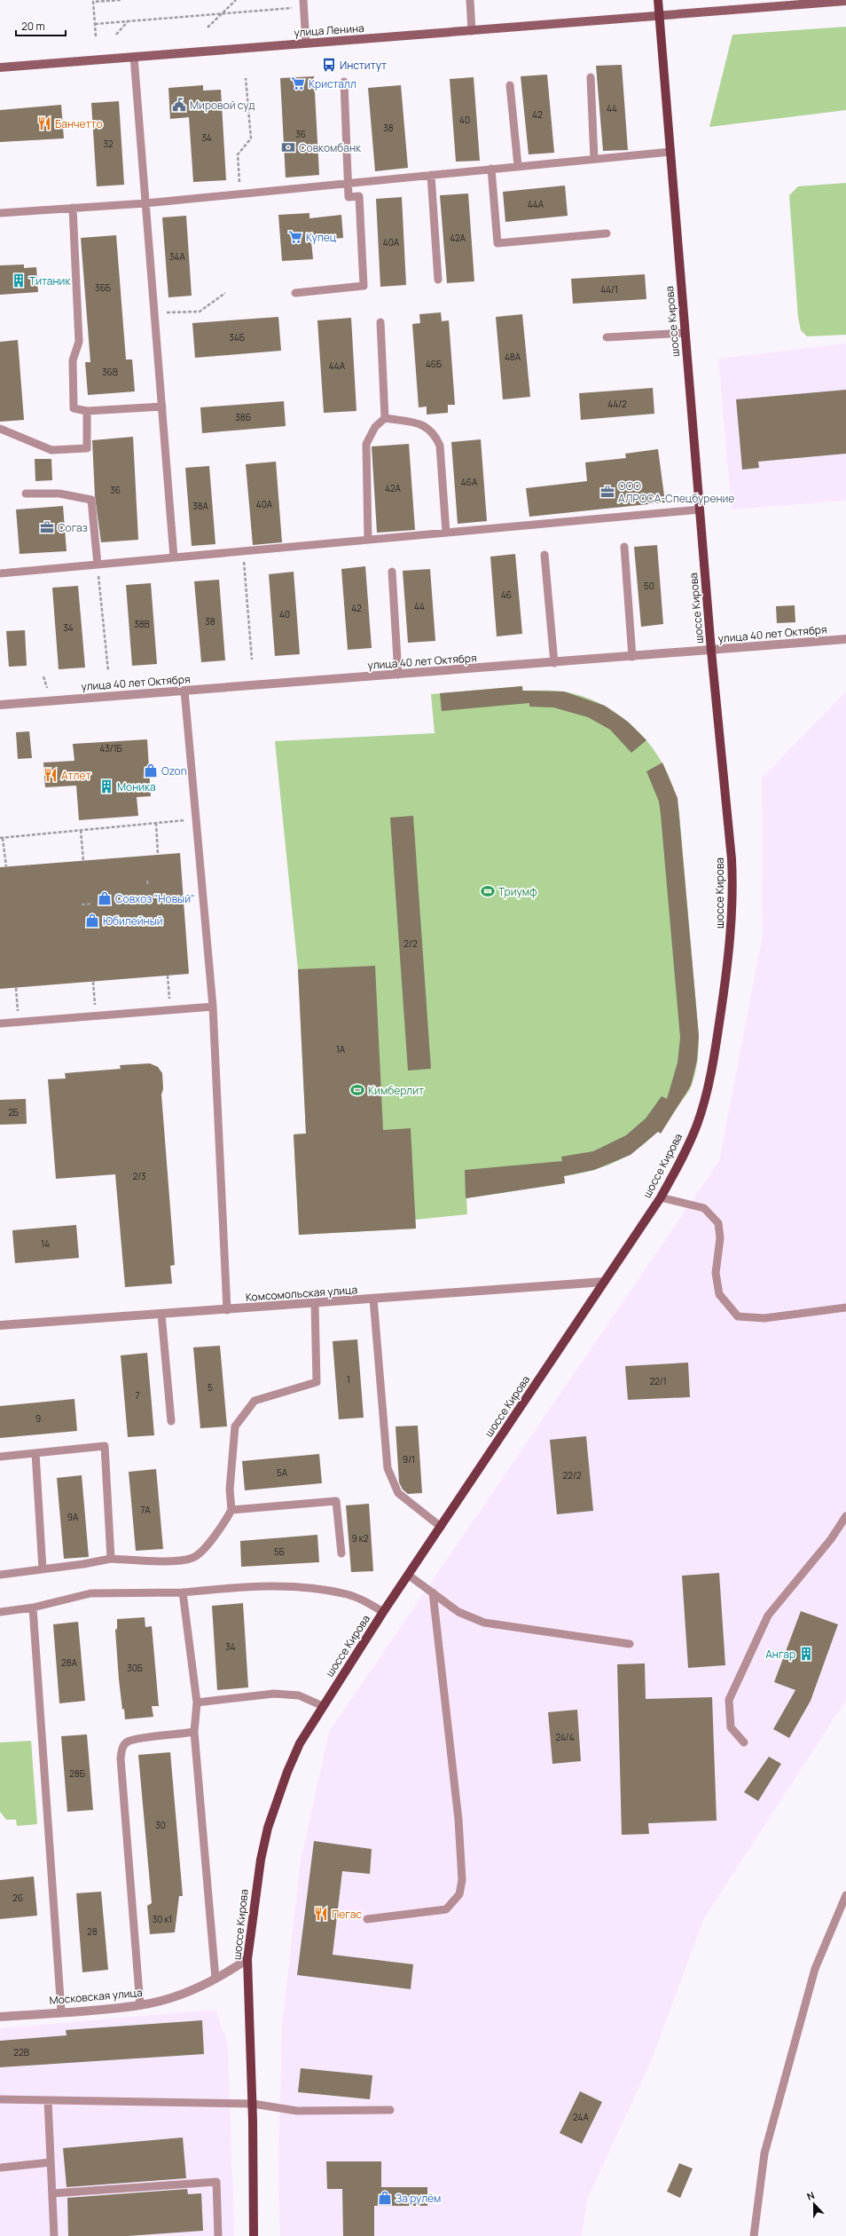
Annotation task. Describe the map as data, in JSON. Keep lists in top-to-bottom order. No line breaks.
{"streets":{"main road":["улица Ленина","шоссе Кирова"],"street":["улица 40 лет Октября","Комсомольская улица","Московская улица"]},"crossings":[["улица Ленина","шоссе Кирова"],["шоссе Кирова","улица 40 лет Октября"],["шоссе Кирова","Комсомольская улица"],["шоссе Кирова","Московская улица"]],"places":{"bus stop":["Институт"],"supermarket":["Кристалл","Купец"],"public building":["Мировой суд"],"restaurant":["Банчетто","Атлет","Пегас"],"bank":["Совкомбанк"],"building":["Титаник","Моника","Ангар"],"office":["ООО АЛРОСА-Спецбурение","Согаз"],"shop":["Ozon","Совхоз \"Новый\"","Юбилейный","За рулём"],"sports":["Триумф","Кимберлит"]},"house_numbers":["44","42","40","38","36","34","32","44А","42А","40А","34А","36Б","44/1","34Б","48А","46Б","44А","36В","44/2","38Б","46А","42А","36","40А","38А","50","46","44","42","40","38","38В","34","43/1Б","2/2","1А","2Б","2/3","14","1","22/1","5","7","9","9/1","5А","22/2","7А","9А","9 к2","5Б","34","28А","30Б","24/4","28Б","30","26","30 к1","28","22В","24А"],"scale_bar":"20 m","north":"top"}
